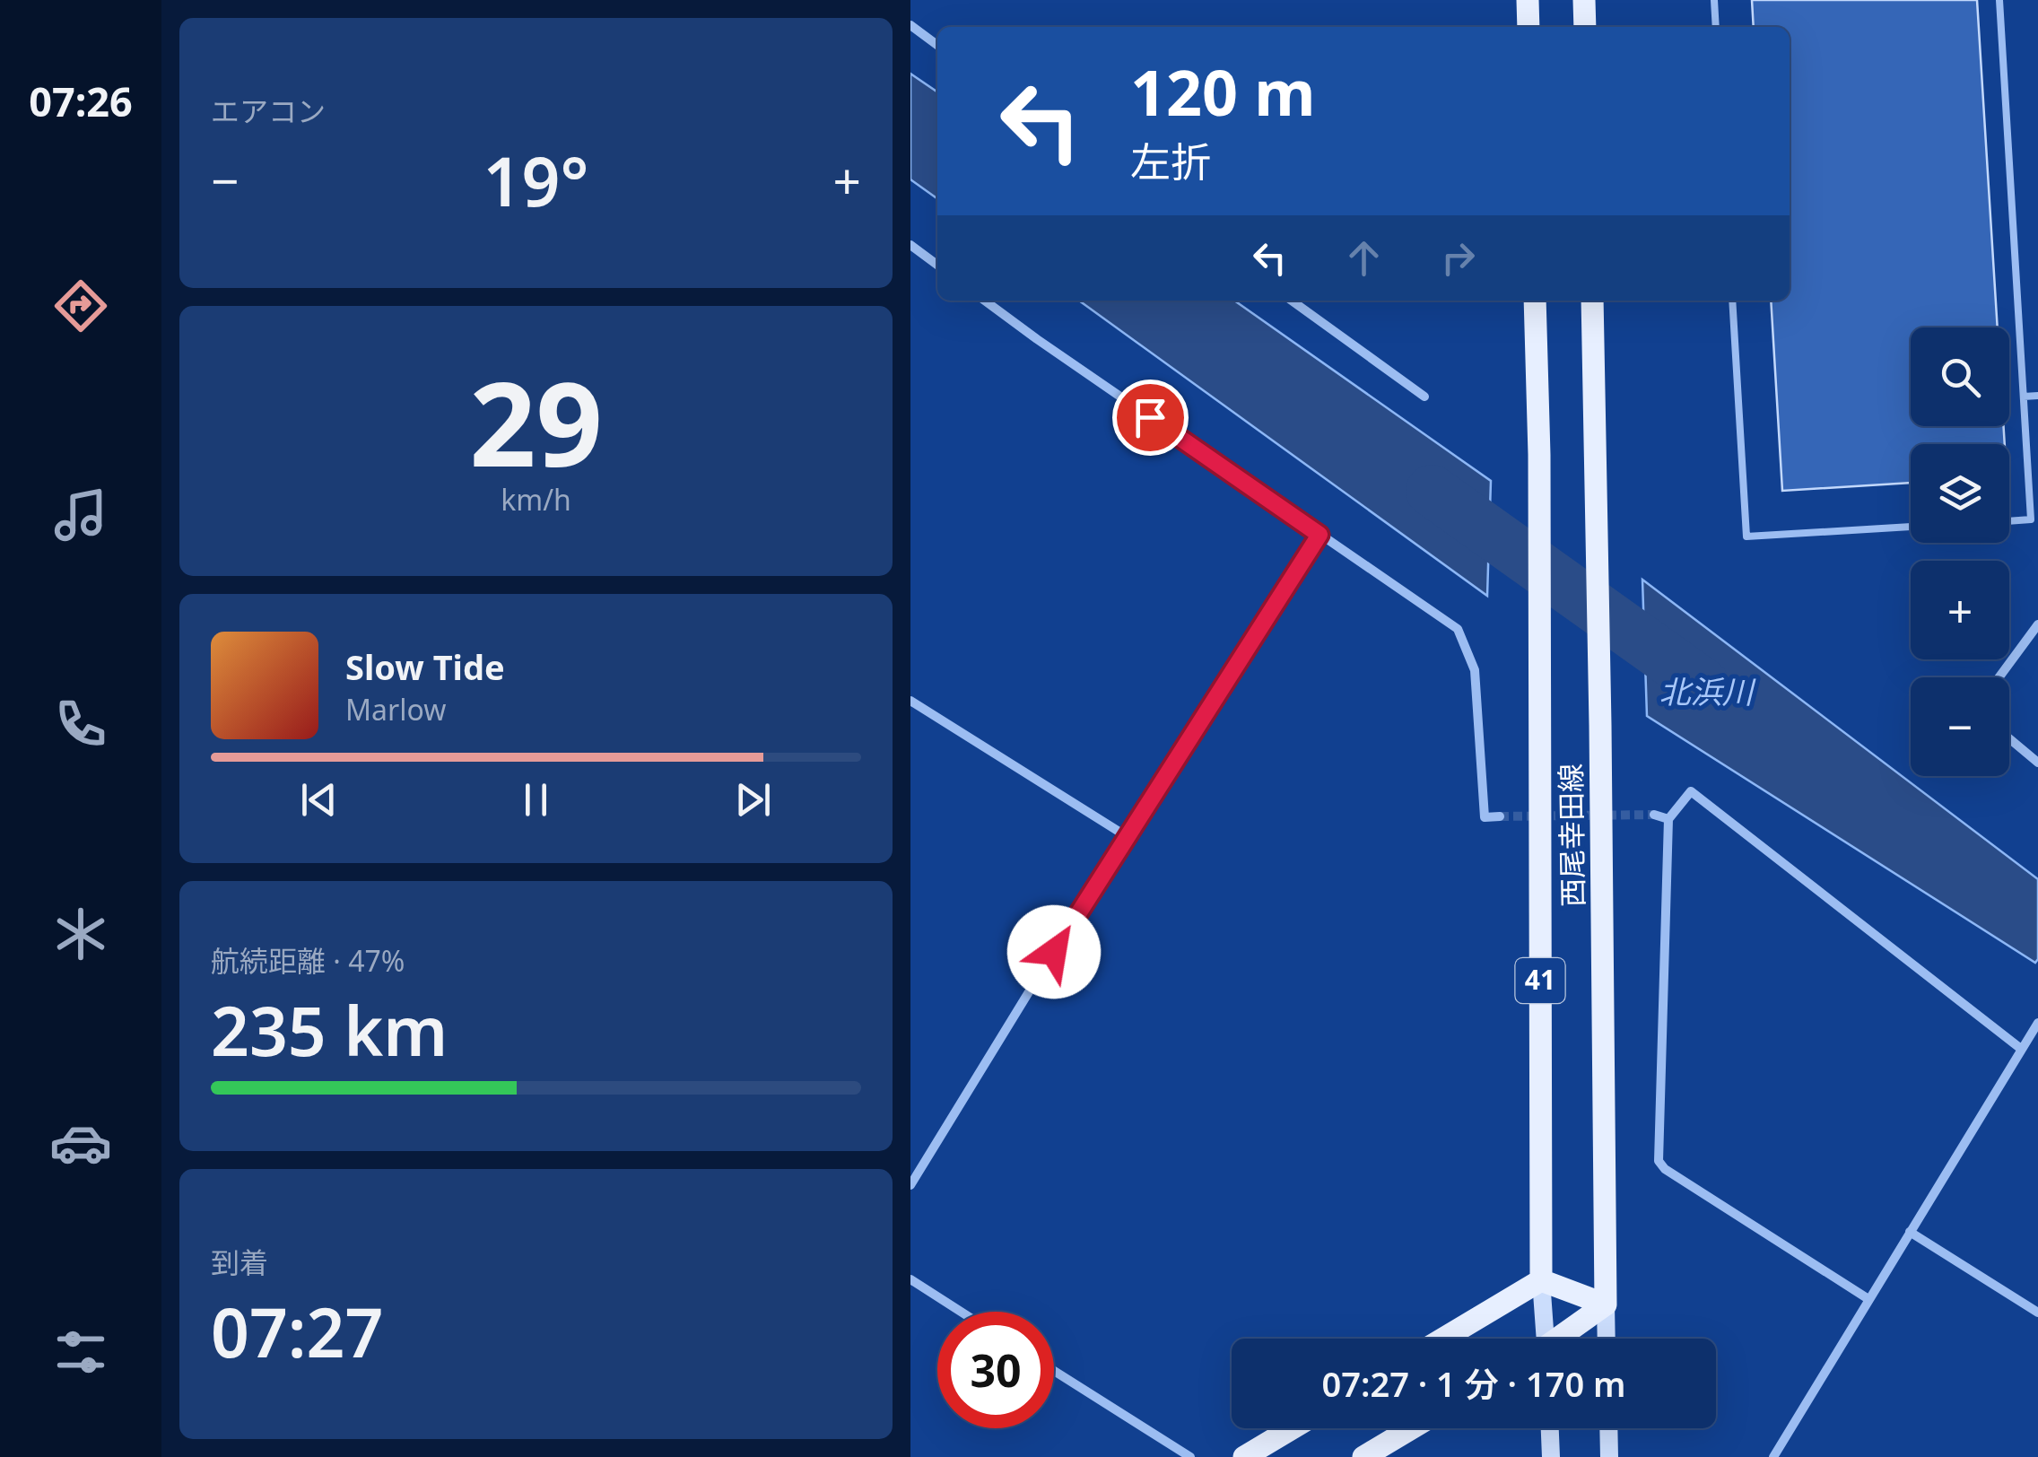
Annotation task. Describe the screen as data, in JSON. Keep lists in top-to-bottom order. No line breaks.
{"streets":{"main road":["西尾幸田線","41"]},"water":["北浜川"],"page":{"tabs":"07:26","tile":["エアコン",["29","km/h"],["航続距離 · 47%","235 km"],["到着","07:27"]],"turn":["120 m","左折"],"heat":["−","19°","+"],"map_buttons":["+","−"],"song":["Slow Tide","Marlow"],"limit":"30","trip":"07:27 · 1 分 · 170 m"}}
